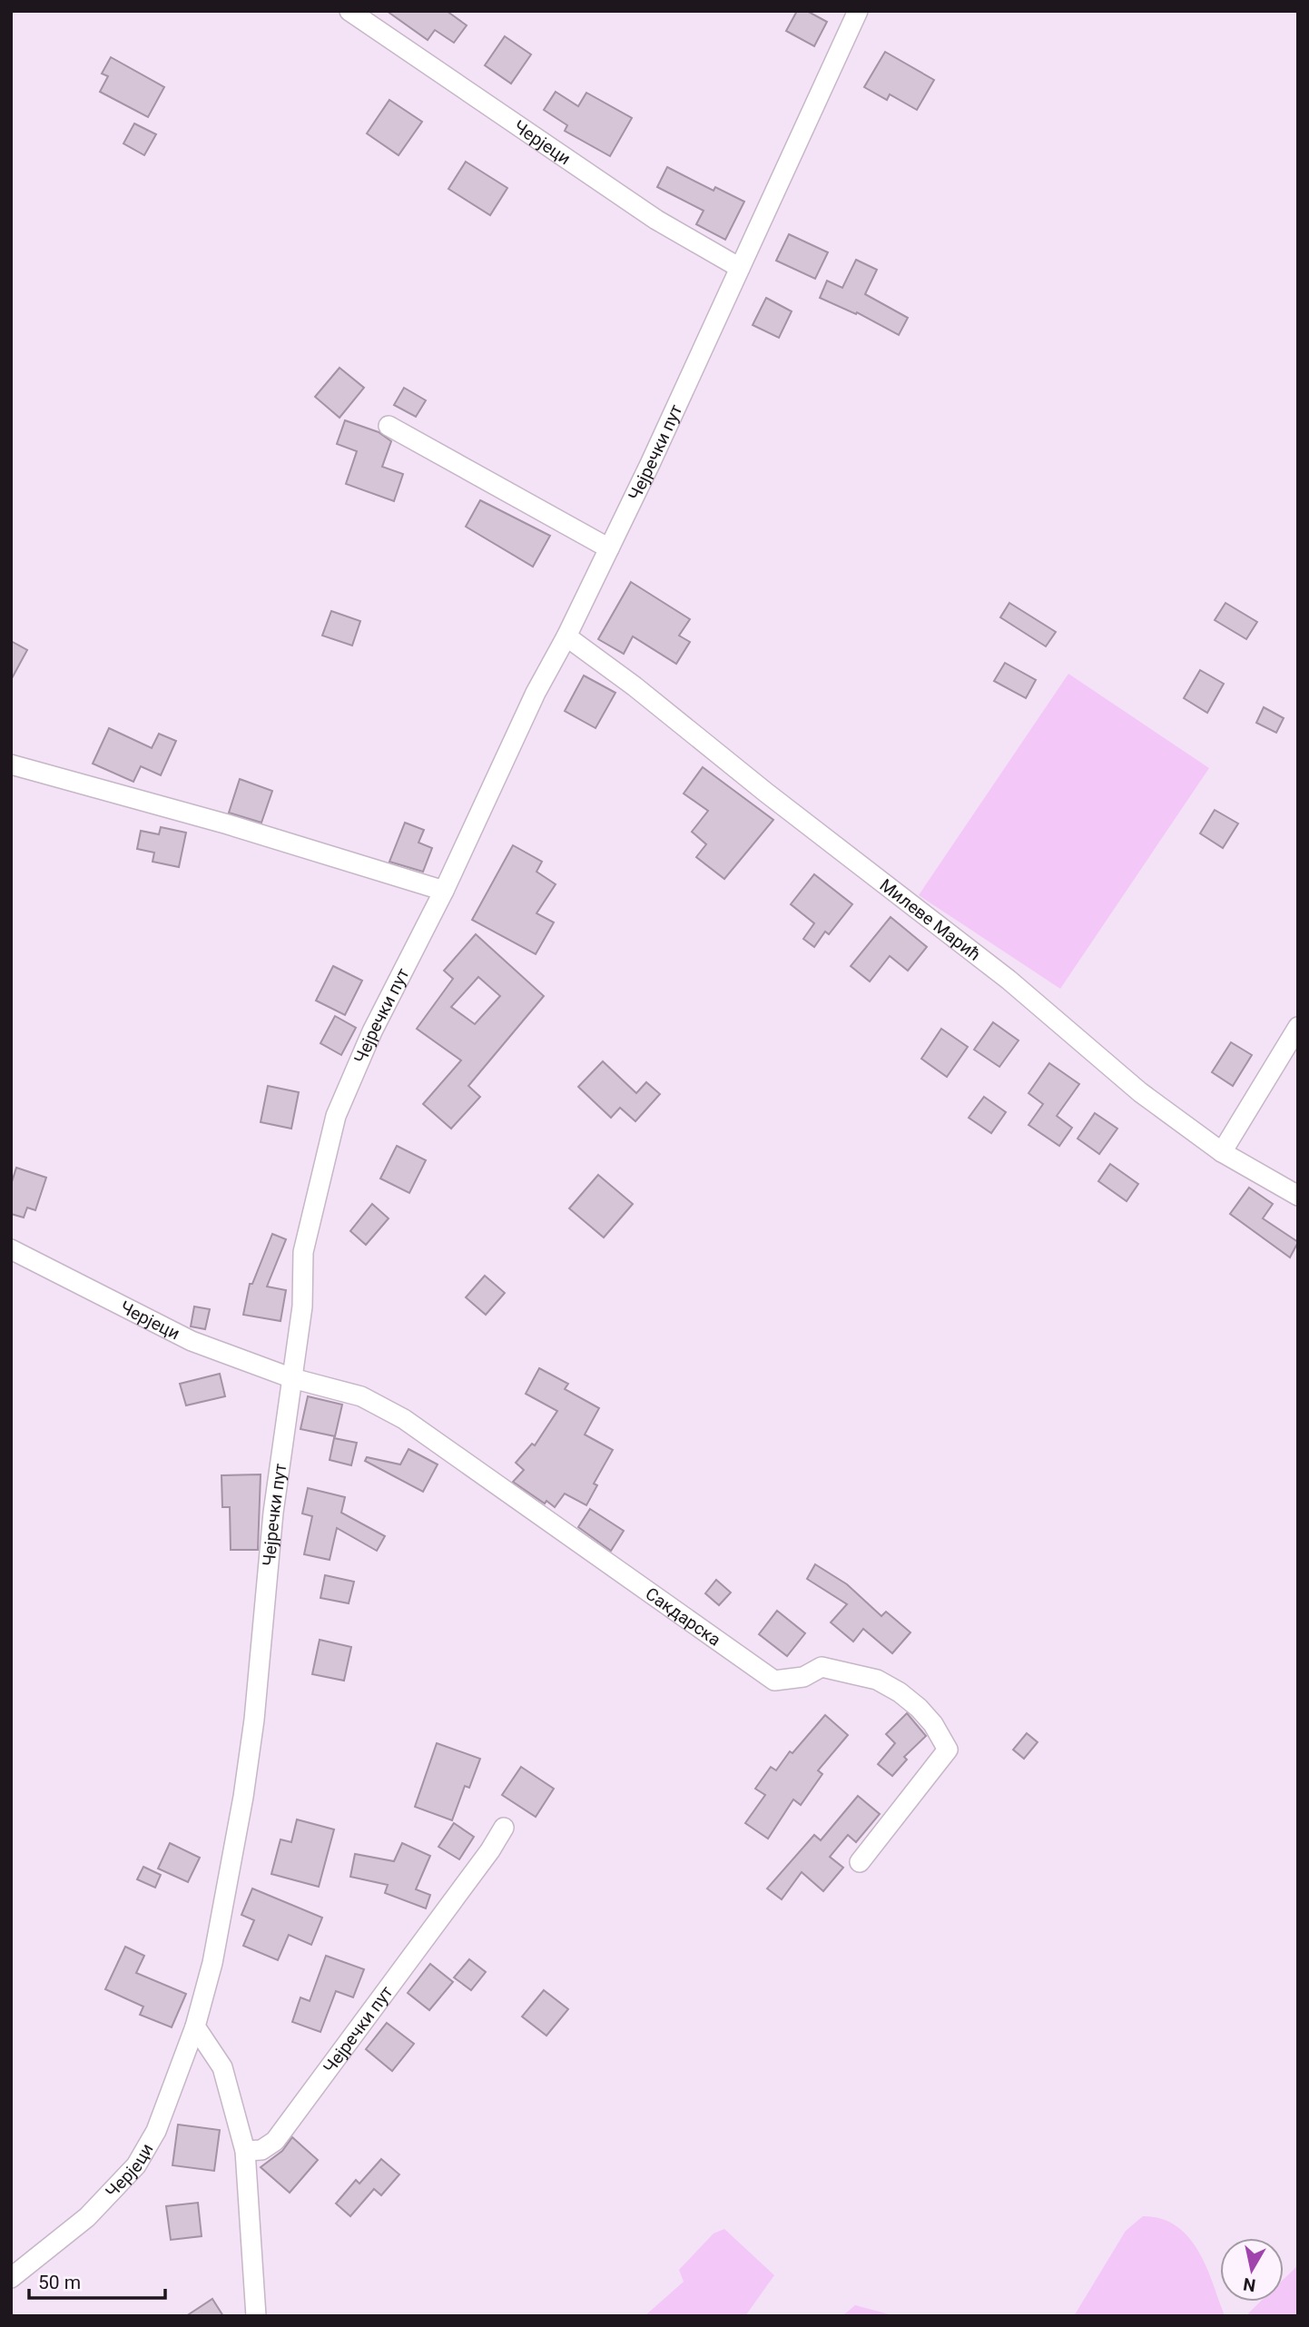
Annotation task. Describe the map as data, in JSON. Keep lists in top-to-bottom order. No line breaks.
{"streets":{"street":["Черјеци","Чејречки пут","Милеве Мaрић","Сакдарска"]},"crossings":[["Черјеци","Чејречки пут"],["Черјеци","Сакдарска"],["Чејречки пут","Милеве Мaрић"],["Чејречки пут","Сакдарска"]],"scale_bar":"50 m","north":"bottom"}
